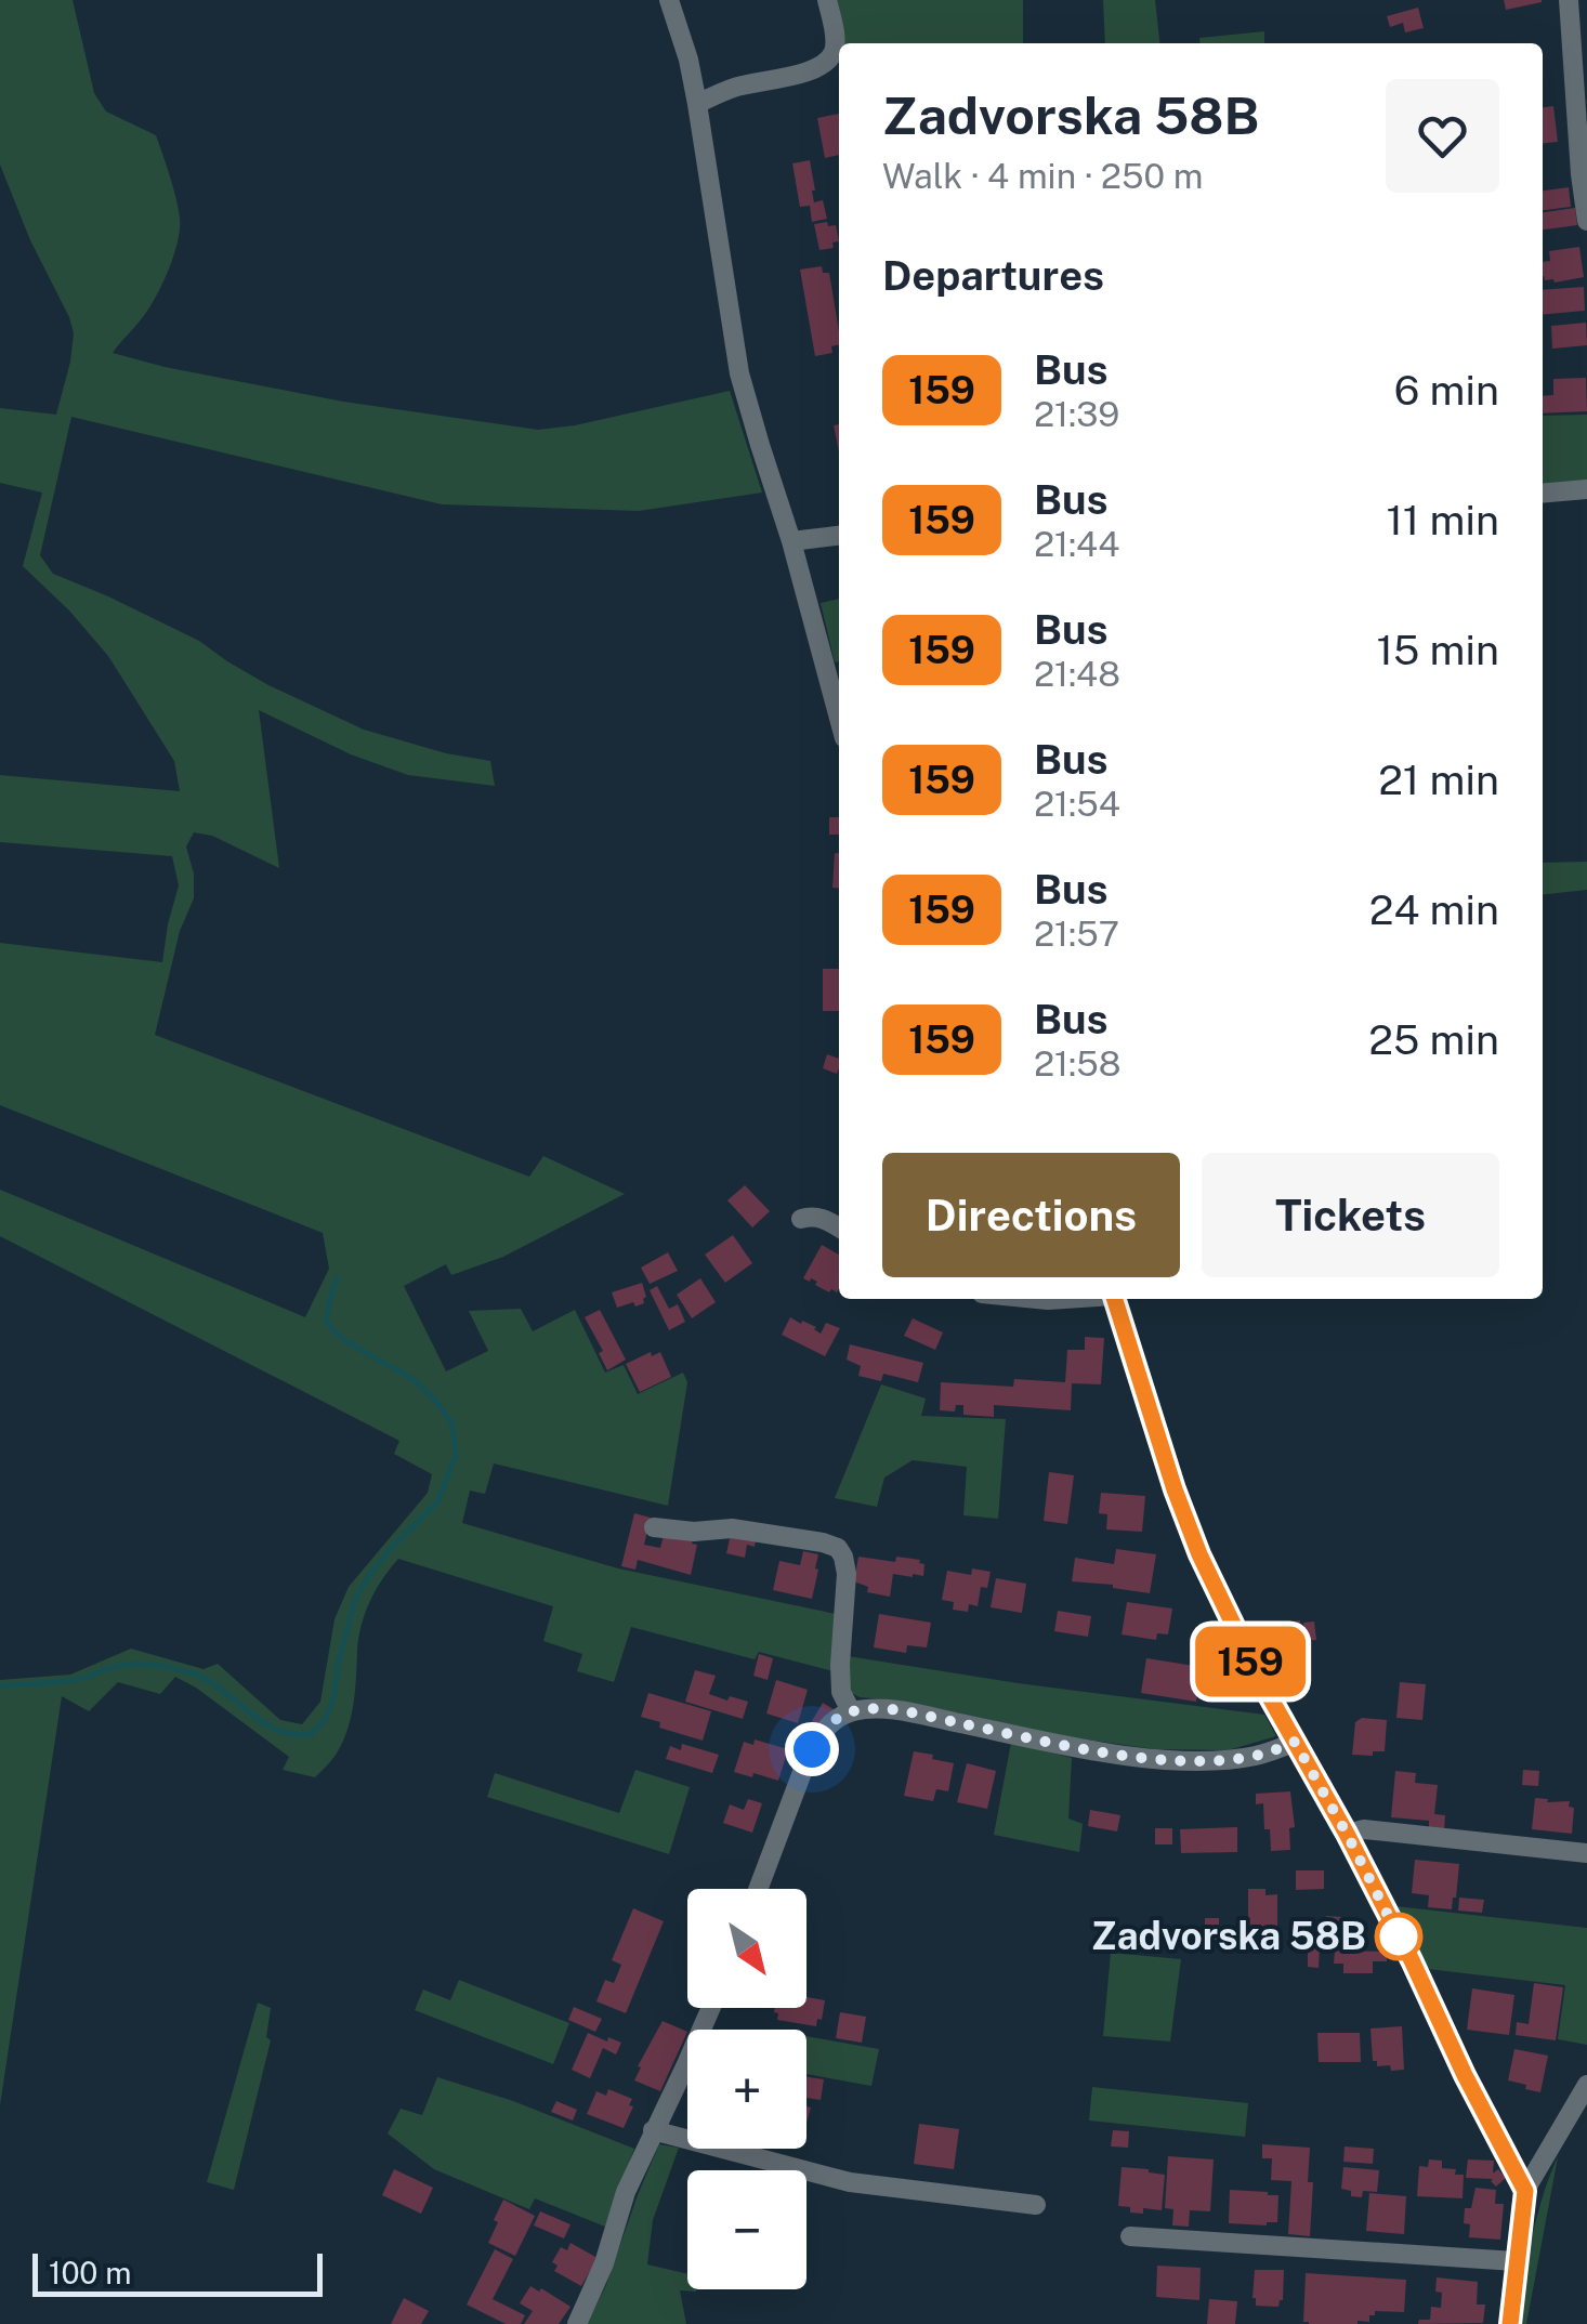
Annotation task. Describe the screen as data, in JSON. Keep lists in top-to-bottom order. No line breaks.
{"places":["Zadvorska 58B"],"lines":["bus line 159"],"scale_bar":"100 m","north":"bottom right","page":{"on_map":"159","heading":[["Zadvorska 58B","Walk · 4 min · 250 m"],"Departures"],"list":[{"mark":"159","name":"Bus","note":"21:39","value":"6 min"},{"mark":"159","name":"Bus","note":"21:44","value":"11 min"},{"mark":"159","name":"Bus","note":"21:48","value":"15 min"},{"mark":"159","name":"Bus","note":"21:54","value":"21 min"},{"mark":"159","name":"Bus","note":"21:57","value":"24 min"},{"mark":"159","name":"Bus","note":"21:58","value":"25 min"}],"buttons":["Directions","Tickets"],"map_buttons":["+","−"],"scale":"100 m"}}
